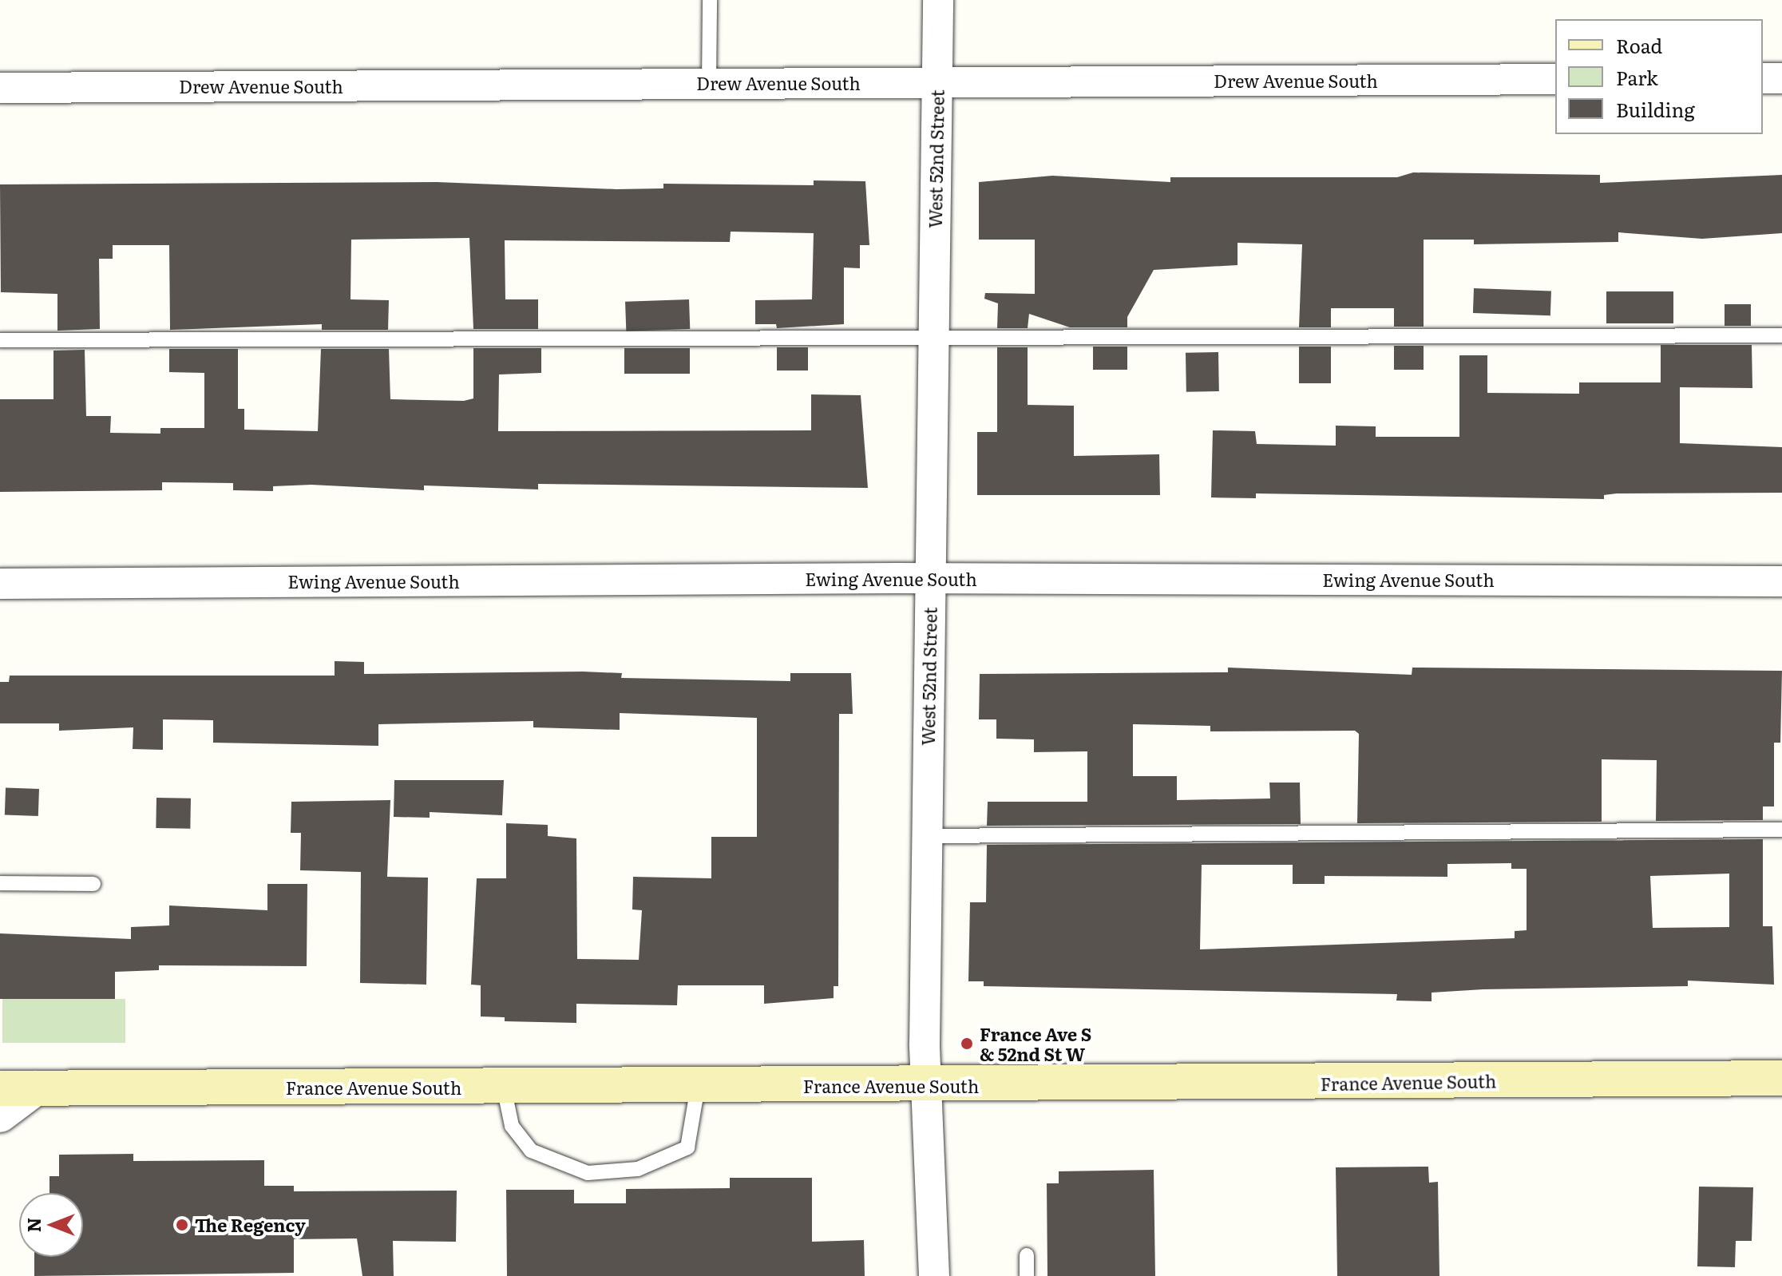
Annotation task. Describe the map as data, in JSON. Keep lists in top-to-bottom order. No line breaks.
{"streets":{"main road":["France Avenue South"],"street":["Drew Avenue South","West 52nd Street","Ewing Avenue South"]},"crossings":[["Drew Avenue South","West 52nd Street"],["West 52nd Street","Ewing Avenue South"],["West 52nd Street","France Avenue South"]],"places":["France Ave S & 52nd St W","The Regency"],"legend":["Road","Park","Building"],"north":"left"}
